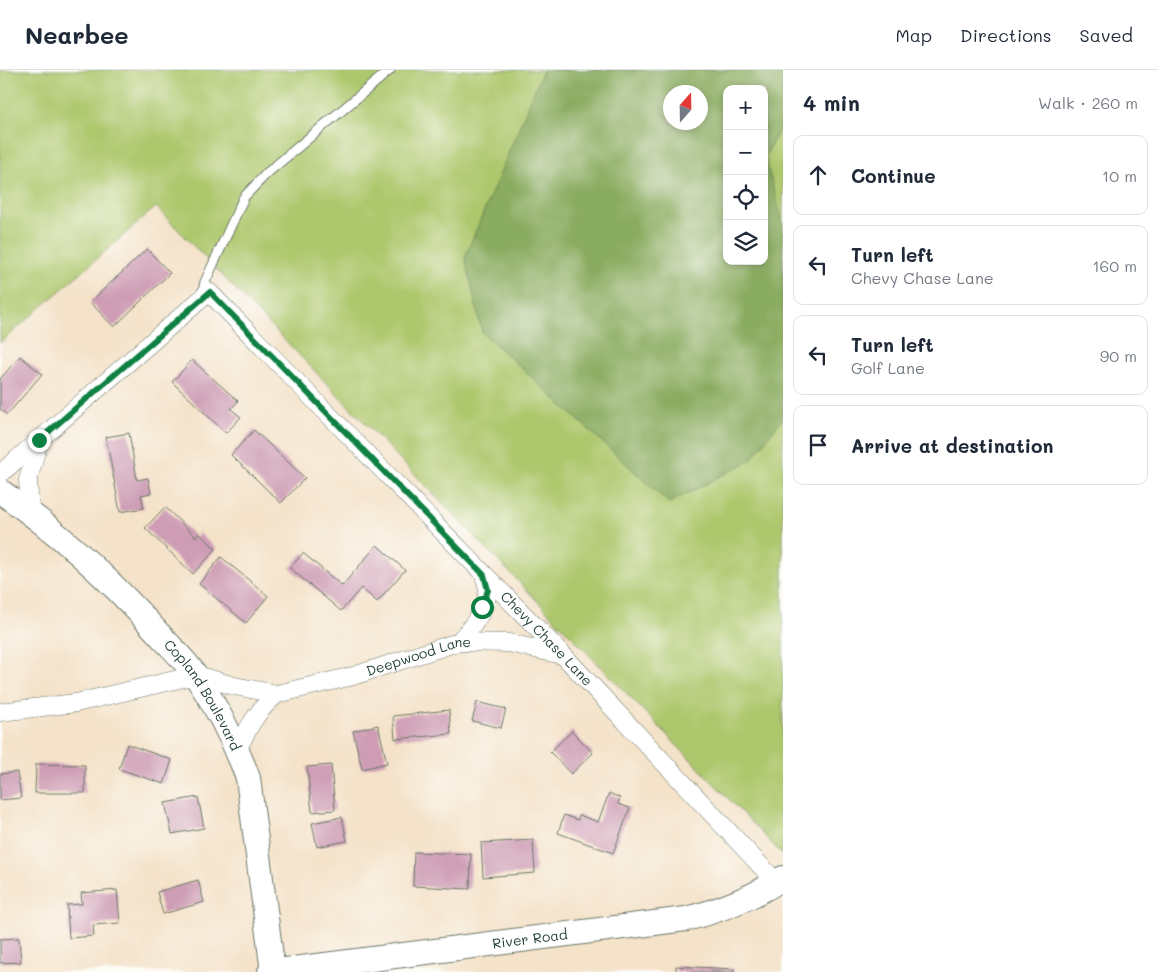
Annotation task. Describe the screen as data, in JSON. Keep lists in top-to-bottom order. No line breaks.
{"streets":{"street":["Chevy Chase Lane","Deepwood Lane","Copland Boulevard","River Road"]},"crossings":[["Chevy Chase Lane","Deepwood Lane"],["Chevy Chase Lane","River Road"],["Deepwood Lane","Copland Boulevard"],["Copland Boulevard","River Road"]],"north":"top","page":{"header":"Nearbee","nav":["Map","Directions","Saved"],"heading":["4 min","Walk · 260 m"],"map_buttons":["+","−"],"list":[["Continue","10 m"],["Turn left","Chevy Chase Lane","160 m"],["Turn left","Golf Lane","90 m"],"Arrive at destination"]}}
